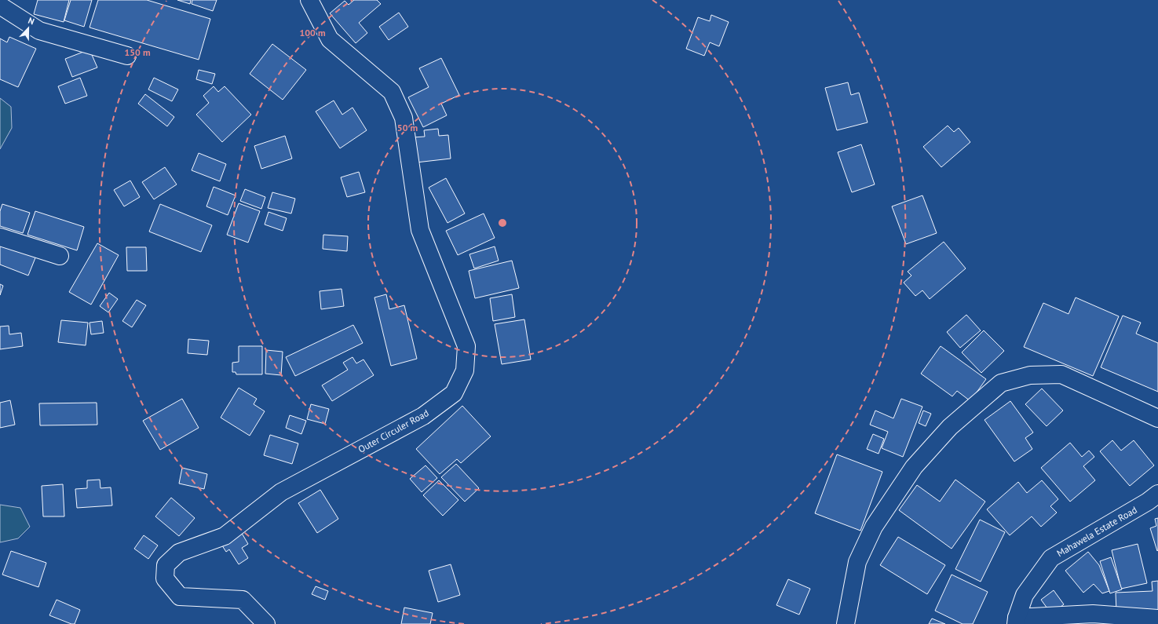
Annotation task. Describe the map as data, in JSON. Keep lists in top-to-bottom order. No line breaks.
{"streets":{"street":["Outer Circuler Road","Mahawela Estate Road"]},"north":"top","rings":["100 m","150 m","50 m"]}
